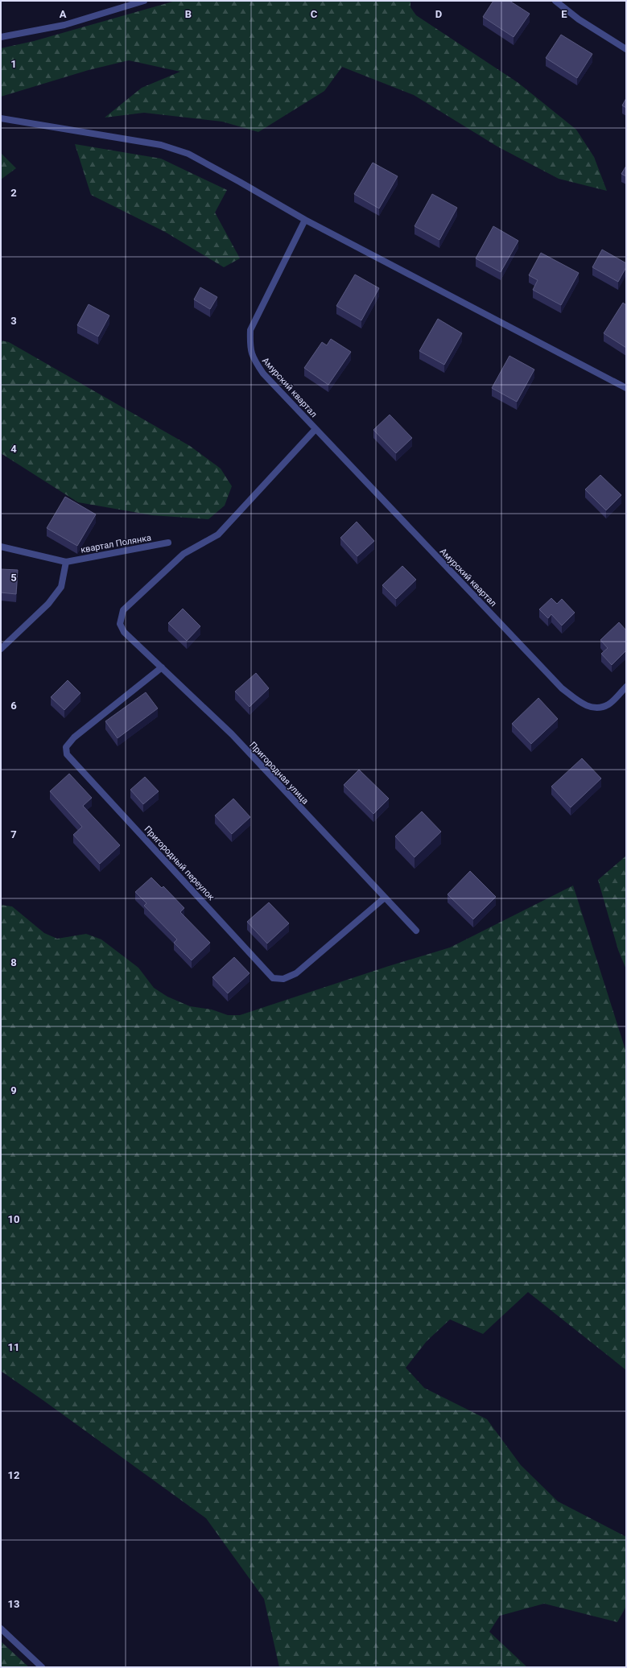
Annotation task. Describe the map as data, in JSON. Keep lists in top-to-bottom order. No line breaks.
{"streets":{"street":["Амурский квартал","квартал Полянка","Пригородная улица","Пригородный переулок"]},"crossings":[["Амурский квартал","Пригородная улица"],["Пригородная улица","Пригородный переулок"]],"grid":{"columns":["A","B","C","D","E"],"rows":["1","2","3","4","5","6","7","8","9","10","11","12","13"]}}
